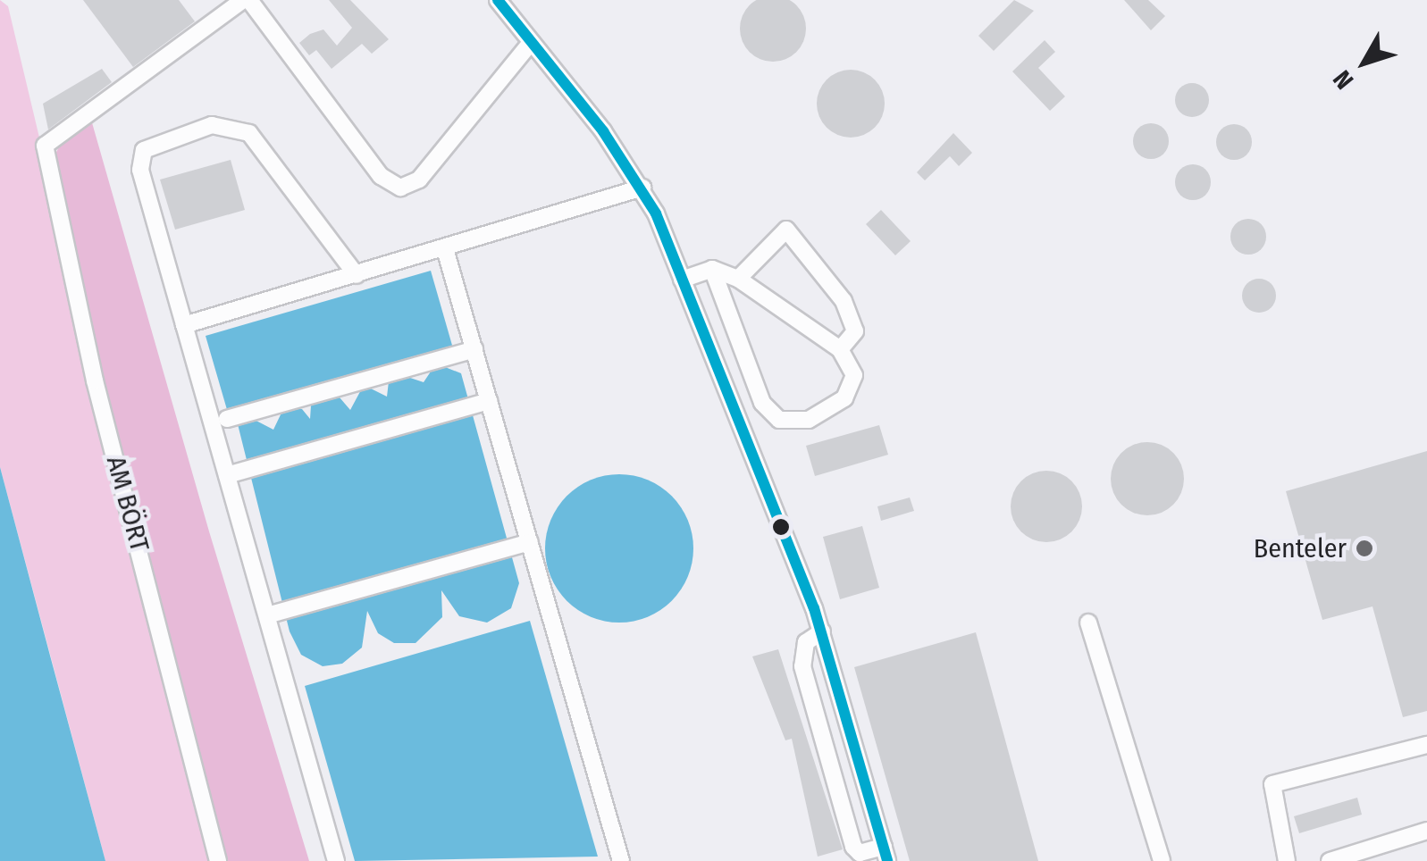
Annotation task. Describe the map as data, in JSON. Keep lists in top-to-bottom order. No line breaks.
{"streets":{"street":["AM BÖRT"]},"places":["Benteler"],"north":"bottom left"}
